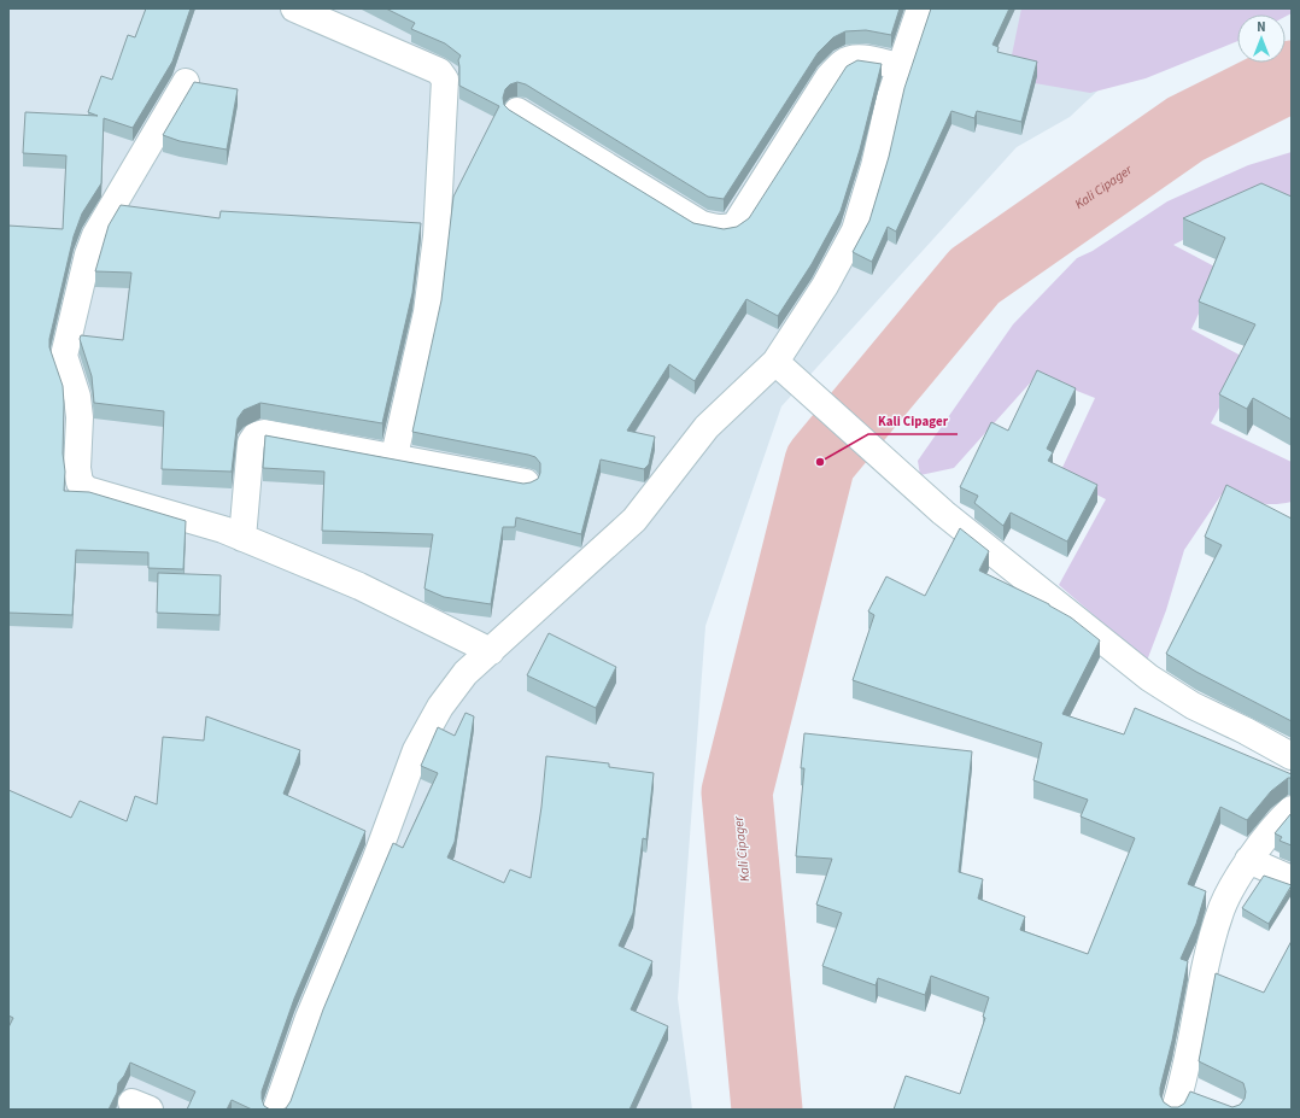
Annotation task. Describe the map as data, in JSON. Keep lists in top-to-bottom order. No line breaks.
{"water":["Kali Cipager"],"places":["Kali Cipager"],"north":"top"}
